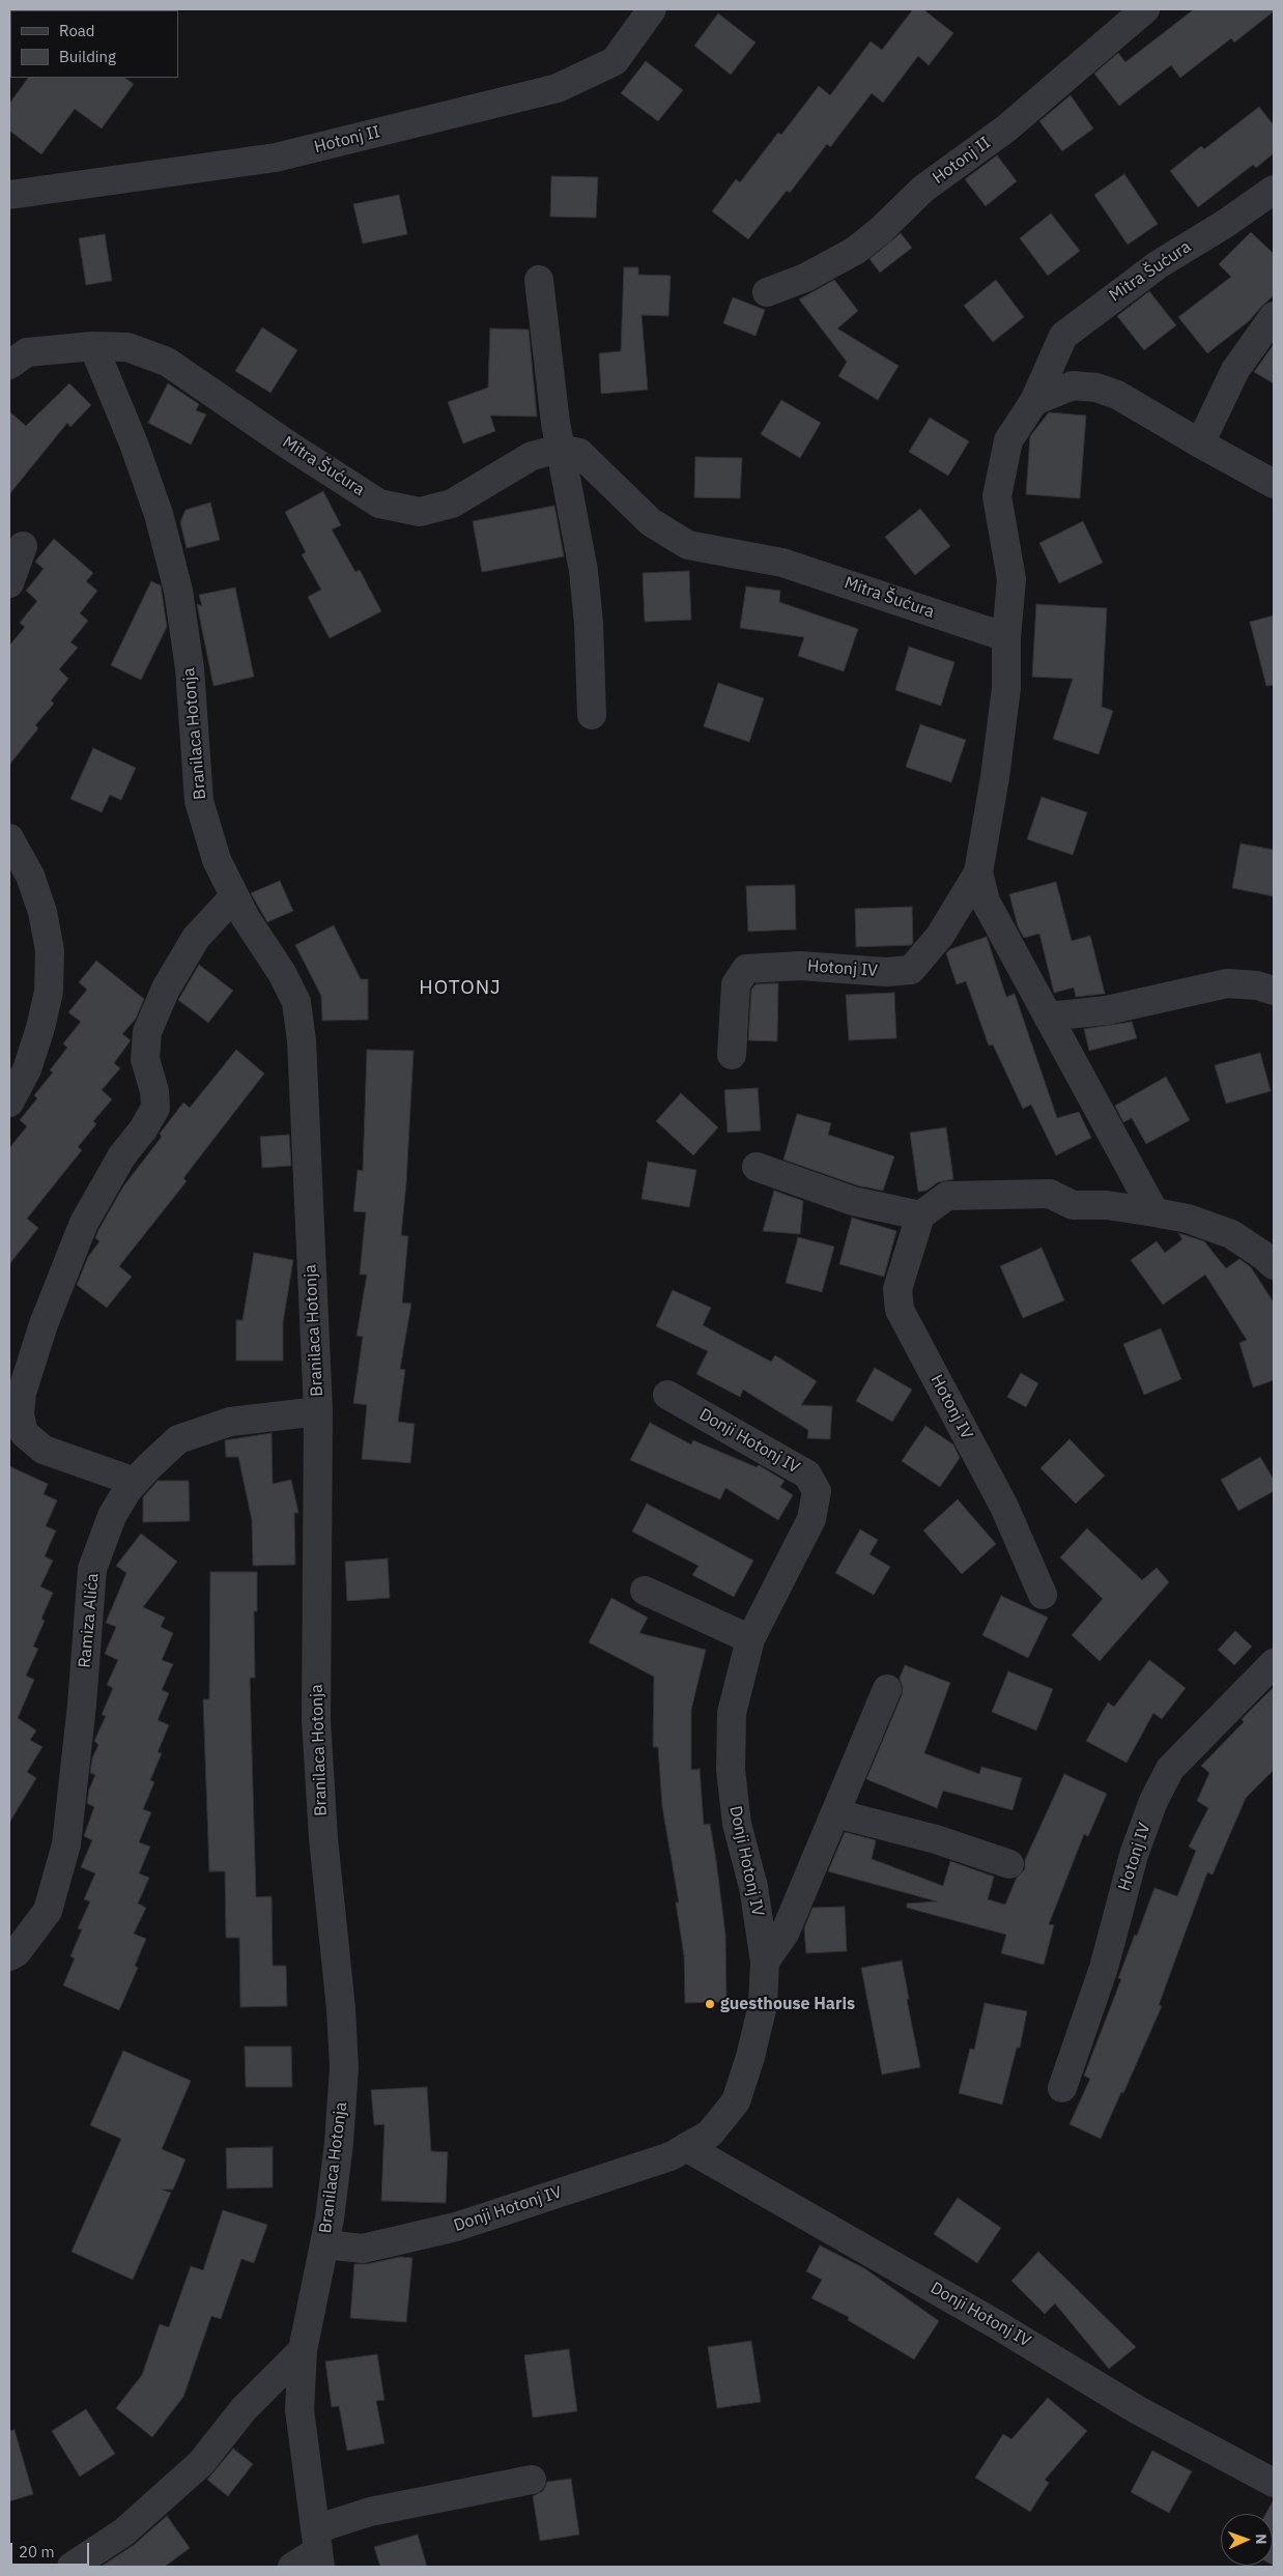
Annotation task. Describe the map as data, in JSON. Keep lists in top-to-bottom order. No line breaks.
{"streets":{"street":["Hotonj II","Mitra Šućura","Branilaca Hotonja","Hotonj IV","Donji Hotonj IV","Ramiza Alića"]},"crossings":[["Mitra Šućura","Branilaca Hotonja"],["Mitra Šućura","Hotonj IV"],["Branilaca Hotonja","Donji Hotonj IV"],["Branilaca Hotonja","Ramiza Alića"]],"districts":["HOTONJ"],"places":["guesthouse Haris"],"legend":["Road","Building"],"scale_bar":"20 m","north":"right"}
